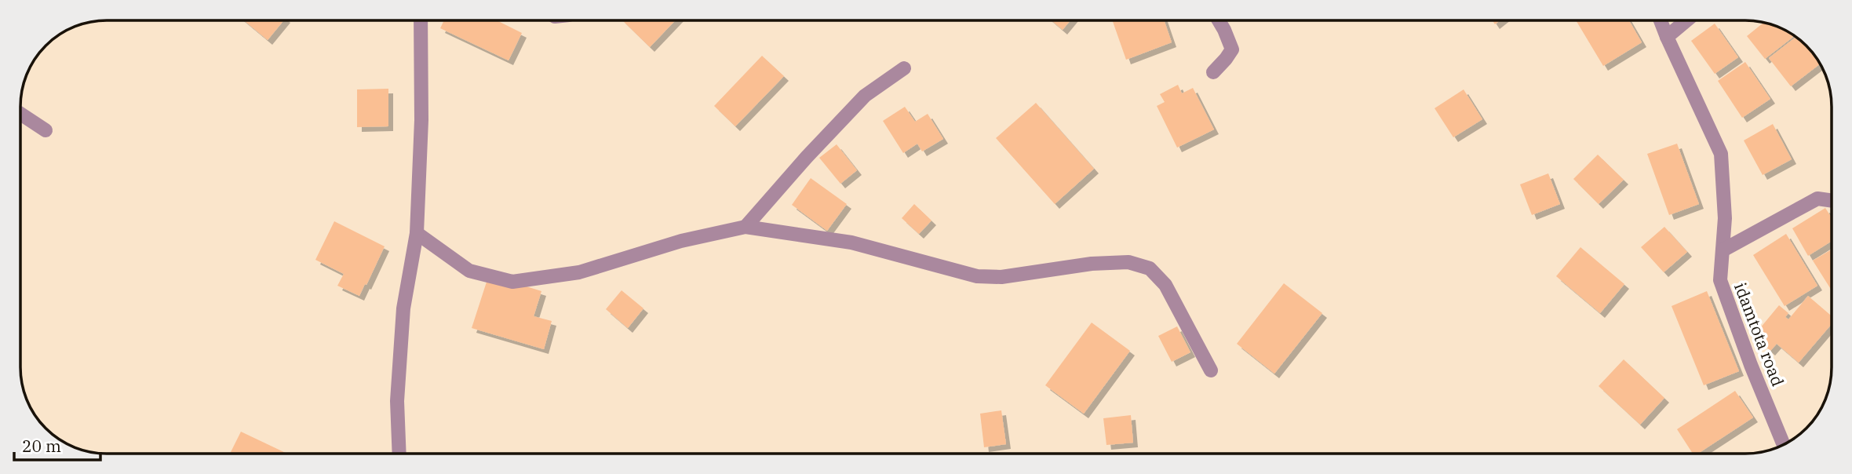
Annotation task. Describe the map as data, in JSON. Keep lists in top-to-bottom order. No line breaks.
{"streets":{"street":["idamtota road"]},"scale_bar":"20 m"}
